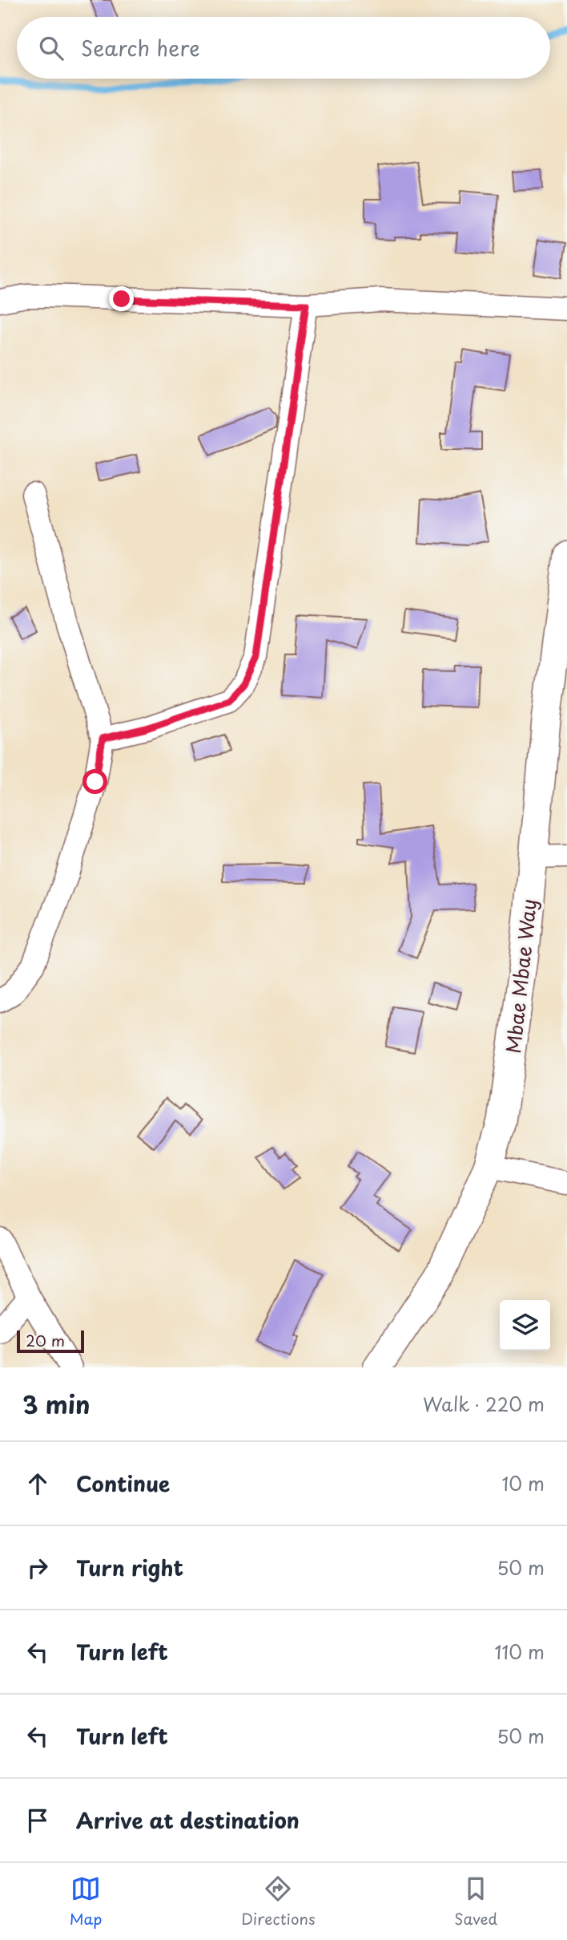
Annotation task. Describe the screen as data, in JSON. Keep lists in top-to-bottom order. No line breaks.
{"streets":{"street":["Mbae Mbae Way"]},"scale_bar":"20 m","page":{"search":"Search here","scale":"20 m","heading":["3 min","Walk · 220 m"],"list":[["Continue","10 m"],["Turn right","50 m"],["Turn left","110 m"],["Turn left","50 m"],"Arrive at destination"],"nav":["Map","Directions","Saved"]}}
